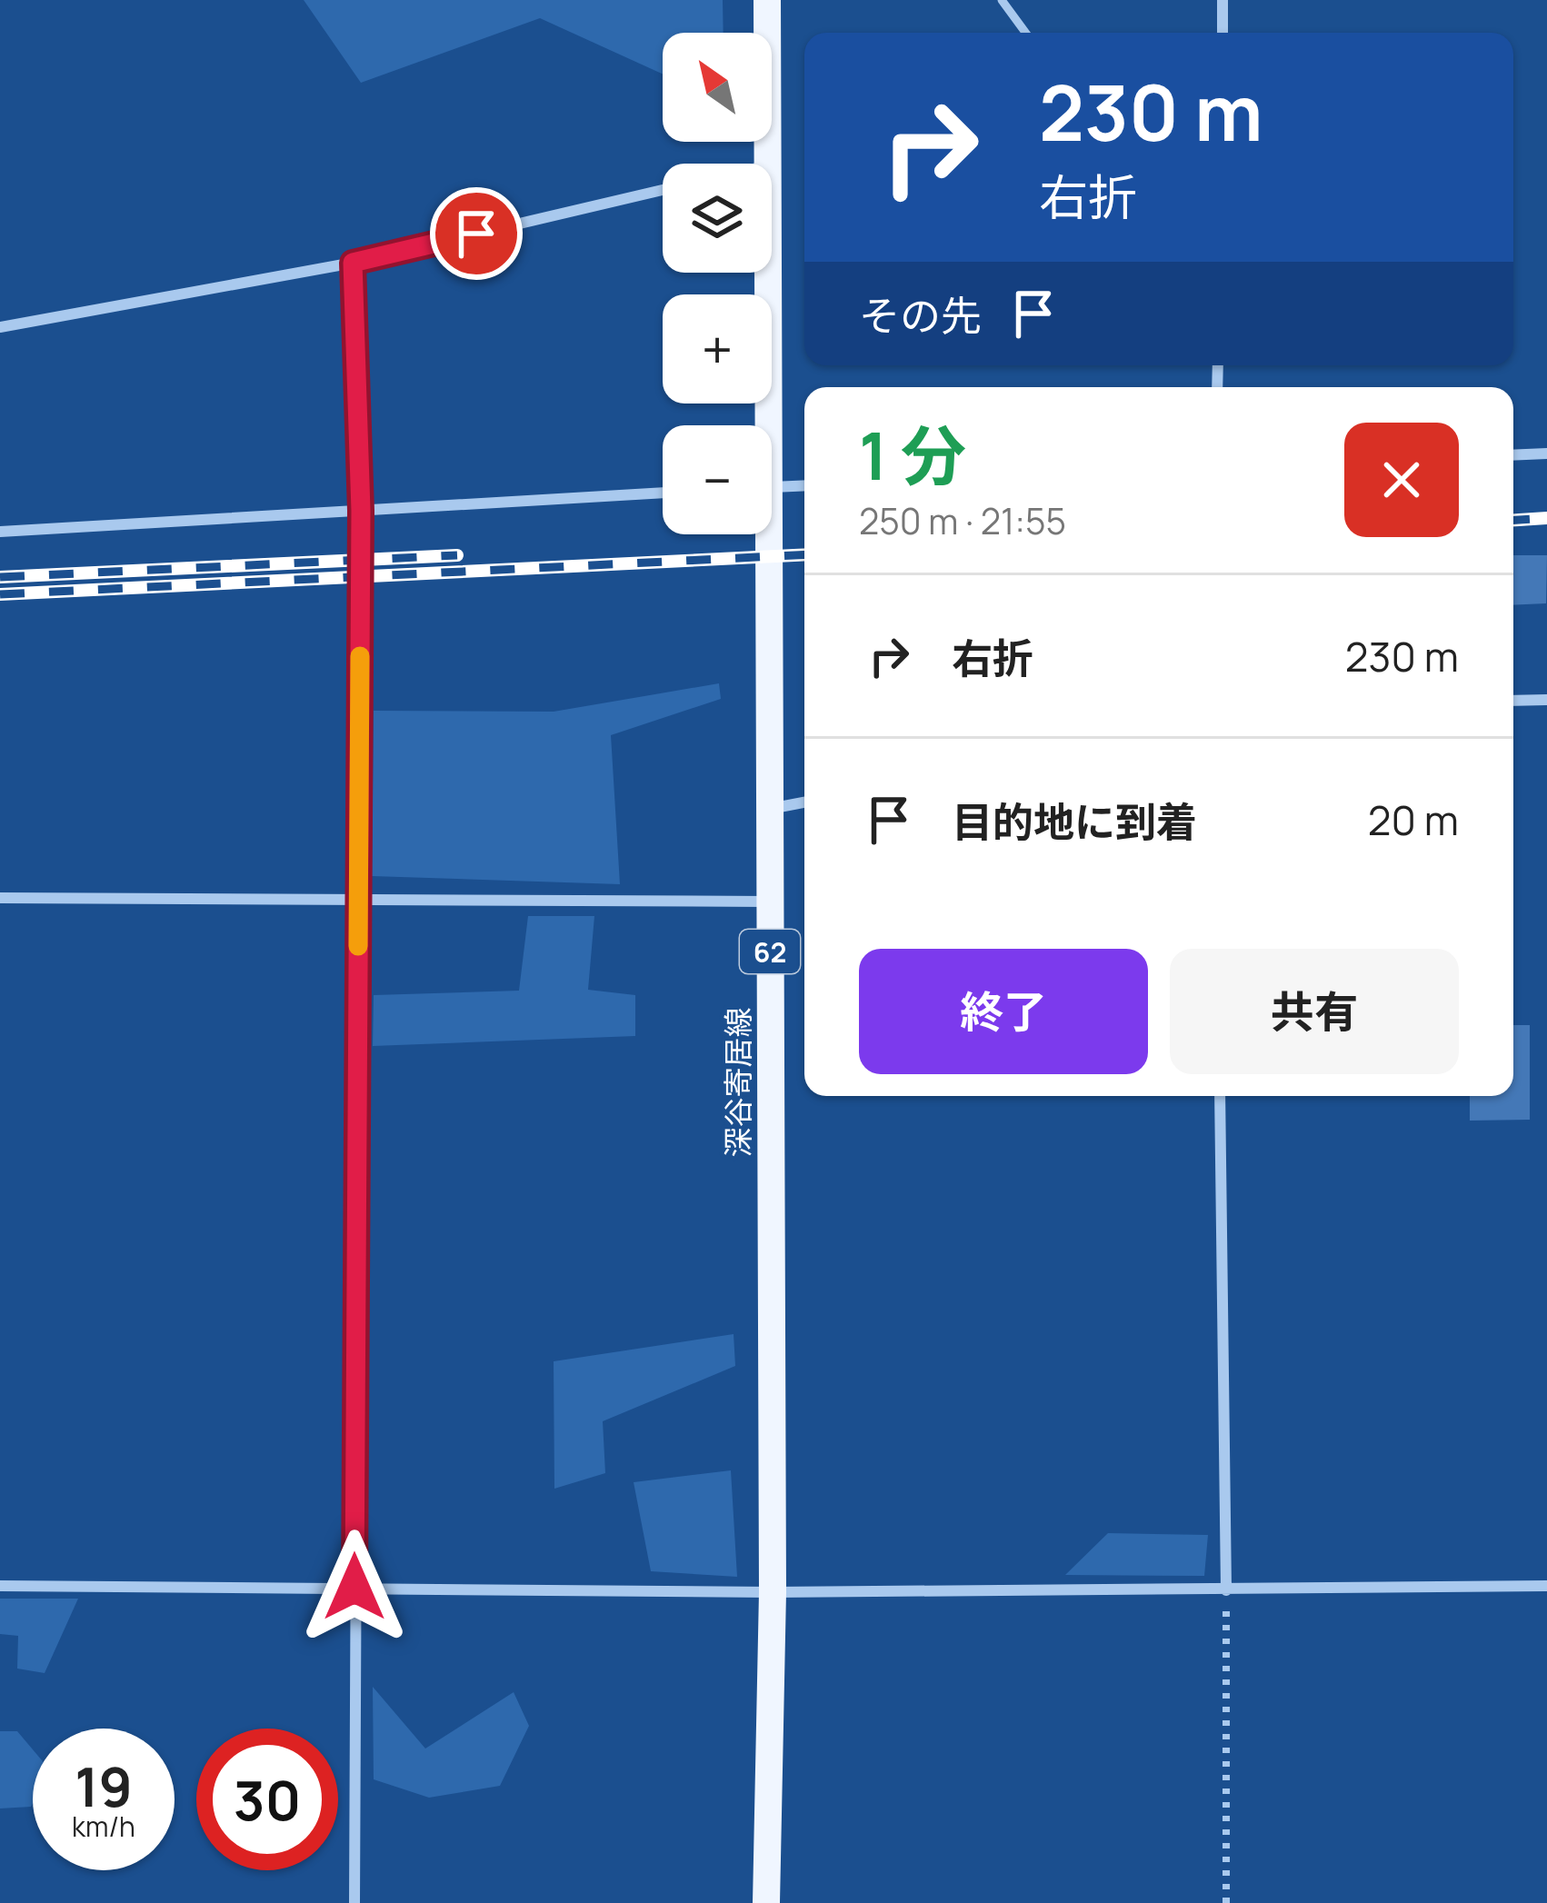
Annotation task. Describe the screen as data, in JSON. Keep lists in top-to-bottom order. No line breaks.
{"streets":{"main road":["62","深谷寄居線"]},"north":"top left","page":{"map_buttons":["+","−"],"turn":["230 m","右折"],"then":"その先","heading":["1 分","250 m · 21:55"],"list":[{"name":"右折","value":"230 m"},{"name":"目的地に到着","value":"20 m"}],"buttons":["終了","共有"],"speed":"19 km/h","limit":"30"}}
